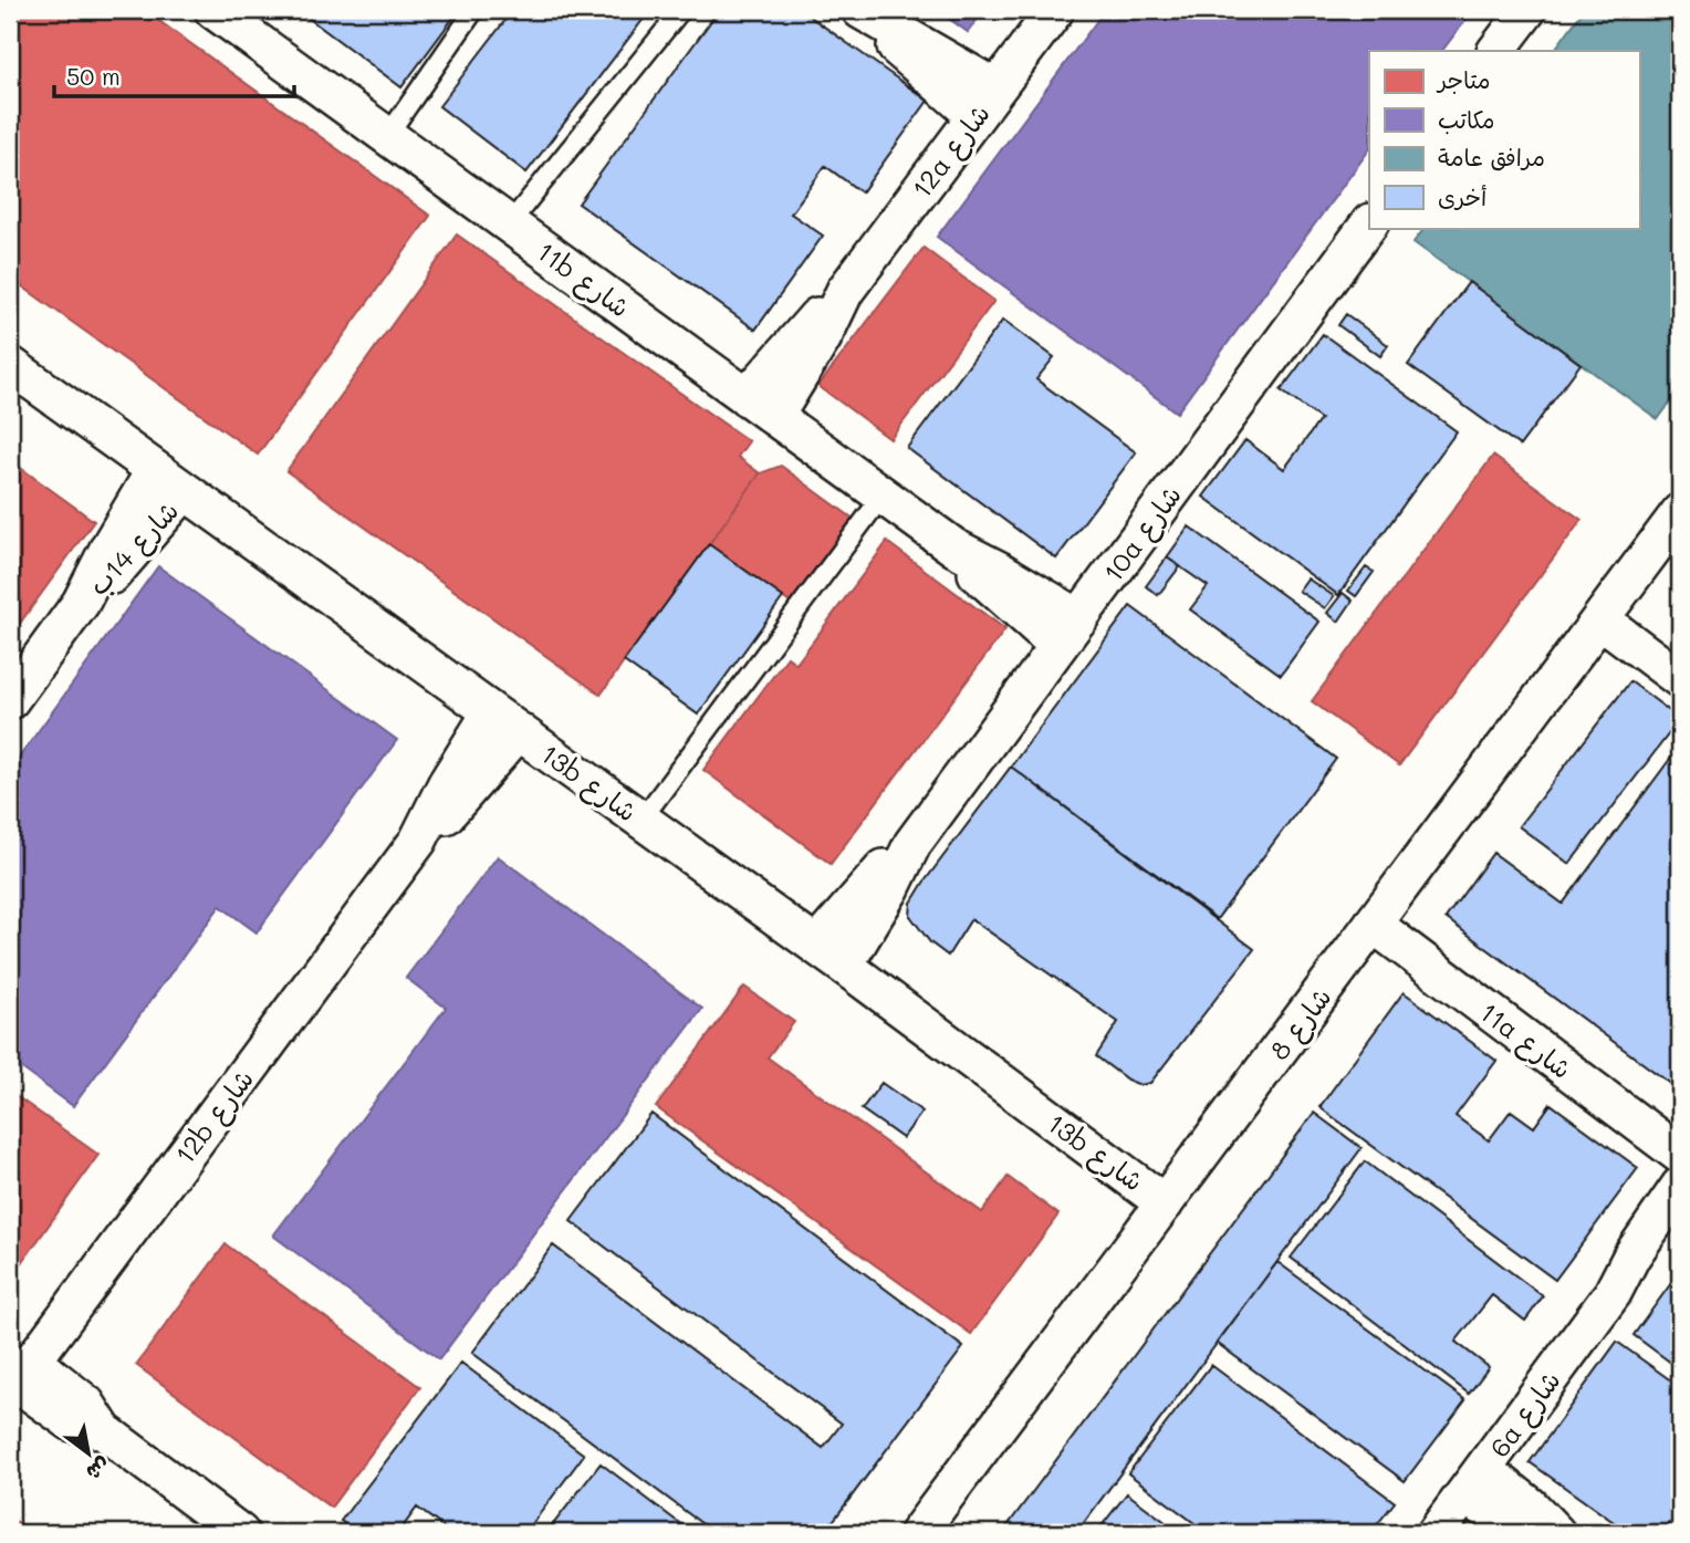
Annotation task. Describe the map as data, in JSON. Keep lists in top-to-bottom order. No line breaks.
{"streets":{"street":["12a شارع","11b شارع","10a شارع","شارع 14ب","13b شارع","شارع 8","11a شارع","12b شارع","6a شارع"]},"crossings":[["12a شارع","11b شارع"],["11b شارع","10a شارع"],["10a شارع","13b شارع"],["شارع 14ب","13b شارع"],["13b شارع","شارع 8"],["13b شارع","12b شارع"],["شارع 8","11a شارع"]],"legend":["متاجر","مكاتب","مرافق عامة","أخرى"],"scale_bar":"50 m","north":"bottom right"}
